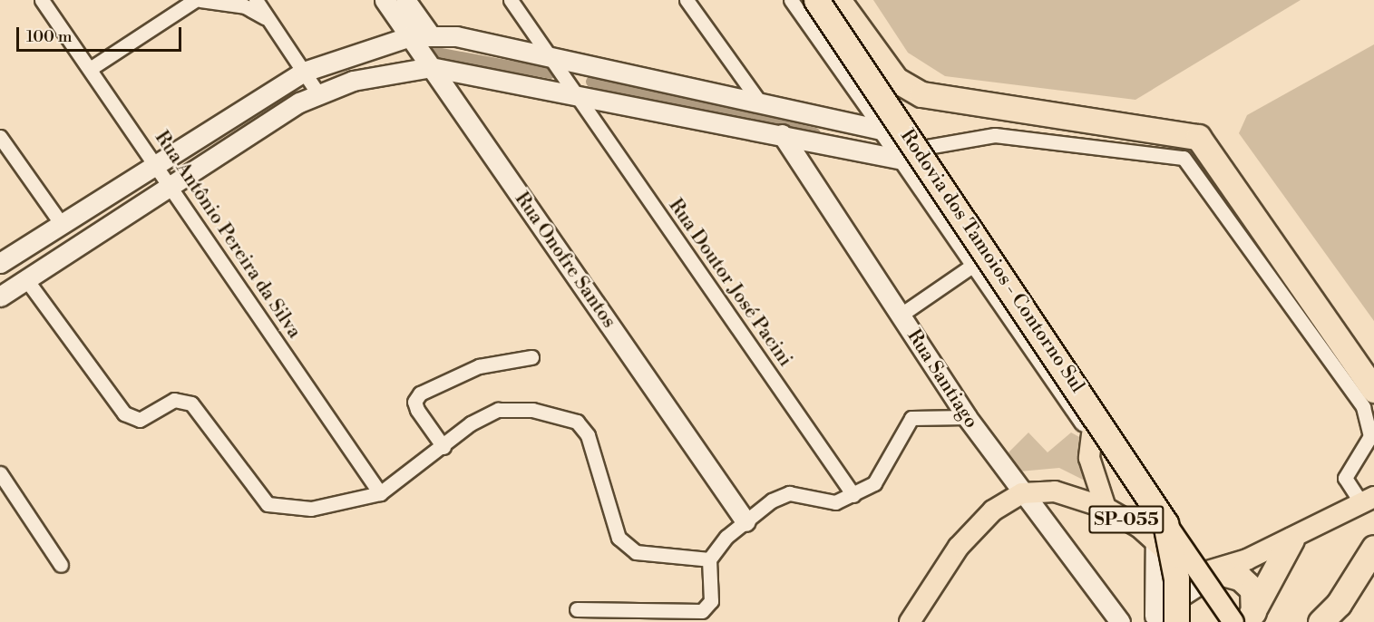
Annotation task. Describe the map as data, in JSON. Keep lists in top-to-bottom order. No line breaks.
{"streets":{"highway":["Rodovia dos Tamoios - Contorno Sul","SP-055"],"street":["Rua Antônio Pereira da Silva","Rua Onofre Santos","Rua Doutor José Pacini","Rua Santiago"]},"crossings":[["Rodovia dos Tamoios - Contorno Sul","SP-055"],["Rua Santiago","SP-055"]],"scale_bar":"100 m"}
